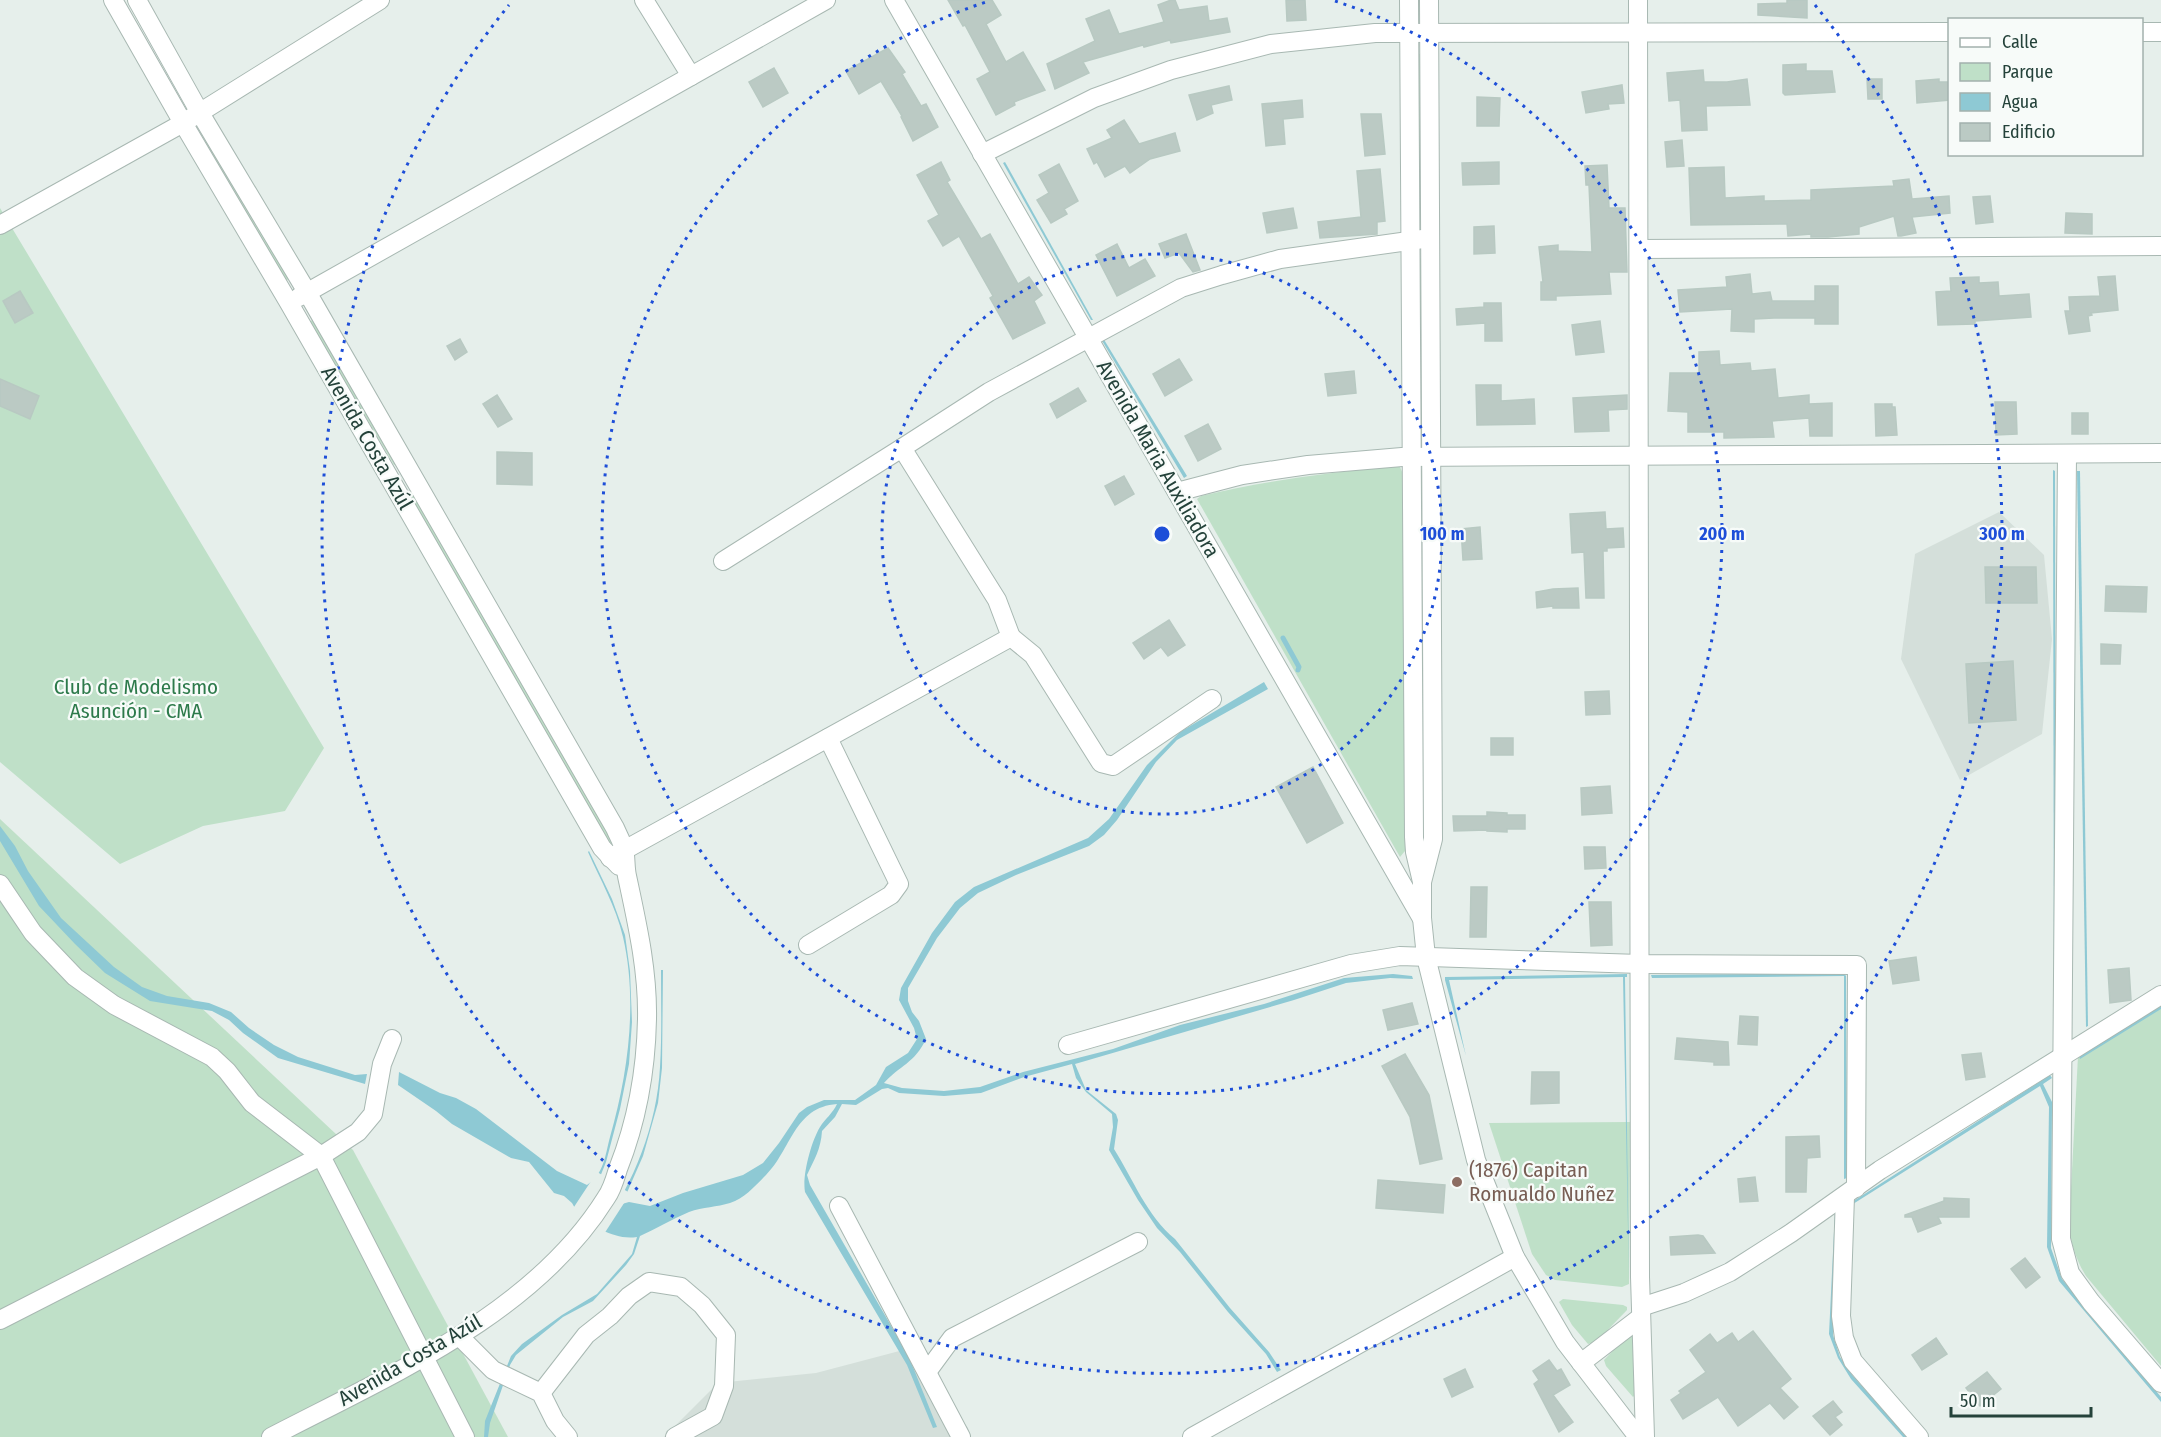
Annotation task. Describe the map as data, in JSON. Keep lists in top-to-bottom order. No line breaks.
{"streets":{"street":["Avenida Costa Azúl","Avenida Maria Auxiliadora"]},"parks":["Club de Modelismo Asunción - CMA"],"places":["(1876) Capitan Romualdo Nuñez"],"legend":["Calle","Parque","Agua","Edificio"],"scale_bar":"50 m","rings":["100 m","200 m","300 m"]}
